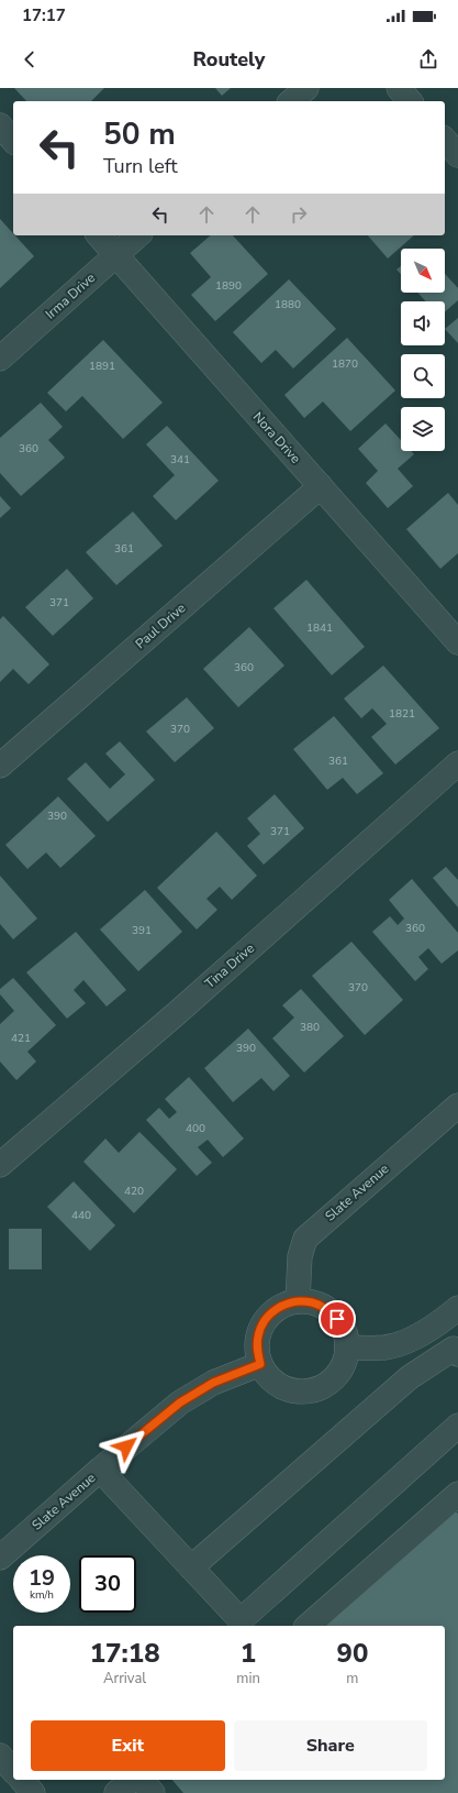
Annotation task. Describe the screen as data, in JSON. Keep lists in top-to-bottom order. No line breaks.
{"streets":{"street":["Irma Drive","Nora Drive","Paul Drive","Tina Drive","Slate Avenue"]},"crossings":[["Irma Drive","Nora Drive"],["Nora Drive","Paul Drive"]],"house_numbers":["1890","1880","1870","1891","360","341","361","371","1841","360","1821","370","361","390","371","360","391","370","380","421","390","400","420","440"],"north":"bottom right","page":{"status":"17:17","header":"Routely","turn":["50 m","Turn left"],"speed":"19 km/h","limit":"30","eta":["17:18","Arrival","1","min","90","m"],"buttons":["Exit","Share"]}}
